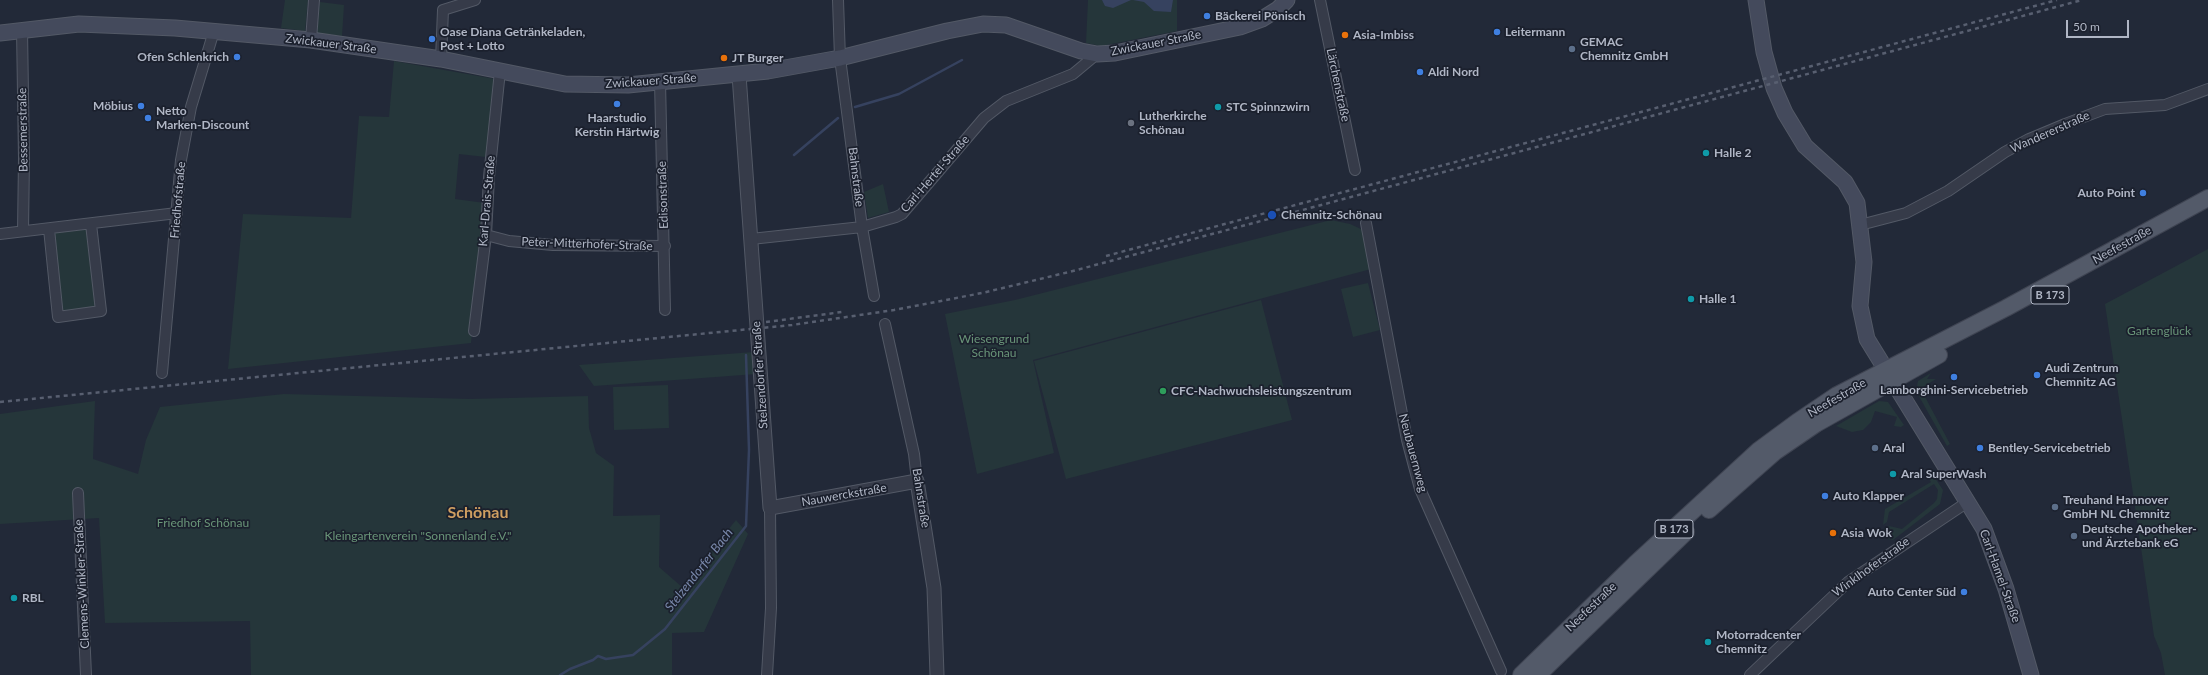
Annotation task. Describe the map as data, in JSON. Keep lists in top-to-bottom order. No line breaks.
{"streets":{"main road":["Zwickauer Straße","Neefestraße","B 173","Carl-Hamel-Straße"],"street":["Lärchenstraße","Bessemerstraße","Wandererstraße","Carl-Hertel-Straße","Bahnstraße","Edisonstraße","Friedhofstraße","Karl-Drais-Straße","Peter-Mitterhofer-Straße","Stelzendorfer Straße","Neubauernweg","Nauwerckstraße","Winklhoferstraße","Clemens-Winkler-Straße"]},"crossings":[["Zwickauer Straße","Bessemerstraße"],["Zwickauer Straße","Carl-Hertel-Straße"],["Zwickauer Straße","Bahnstraße"],["Zwickauer Straße","Edisonstraße"],["Zwickauer Straße","Friedhofstraße"],["Zwickauer Straße","Karl-Drais-Straße"],["Zwickauer Straße","Stelzendorfer Straße"],["Wandererstraße","Carl-Hamel-Straße"],["Carl-Hertel-Straße","Bahnstraße"],["Carl-Hertel-Straße","Stelzendorfer Straße"],["Bahnstraße","Nauwerckstraße"],["Edisonstraße","Peter-Mitterhofer-Straße"],["Karl-Drais-Straße","Peter-Mitterhofer-Straße"],["Neefestraße","Carl-Hamel-Straße"],["Stelzendorfer Straße","Nauwerckstraße"],["Winklhoferstraße","Carl-Hamel-Straße"]],"districts":["Schönau"],"water":["Stelzendorfer Bach"],"parks":["Gartenglück","Wiesengrund Schönau","Friedhof Schönau","Kleingartenverein \"Sonnenland e.V.\""],"places":["Bäckerei Pönisch","Leitermann","Asia-Imbiss","Oase Diana Getränkeladen, Post + Lotto","GEMAC Chemnitz GmbH","Ofen Schlenkrich","JT Burger","Aldi Nord","Haarstudio Kerstin Härtwig","Möbius","STC Spinnzwirn","Netto Marken-Discount","Lutherkirche Schönau","Halle 2","Auto Point","Chemnitz-Schönau","Halle 1","Audi Zentrum Chemnitz AG","Lamborghini-Servicebetrieb","CFC-Nachwuchsleistungszentrum","Aral","Bentley-Servicebetrieb","Aral SuperWash","Auto Klapper","Treuhand Hannover GmbH NL Chemnitz","Asia Wok","Deutsche Apotheker- und Ärztebank eG","Auto Center Süd","RBL","Motorradcenter Chemnitz"],"scale_bar":"50 m"}
